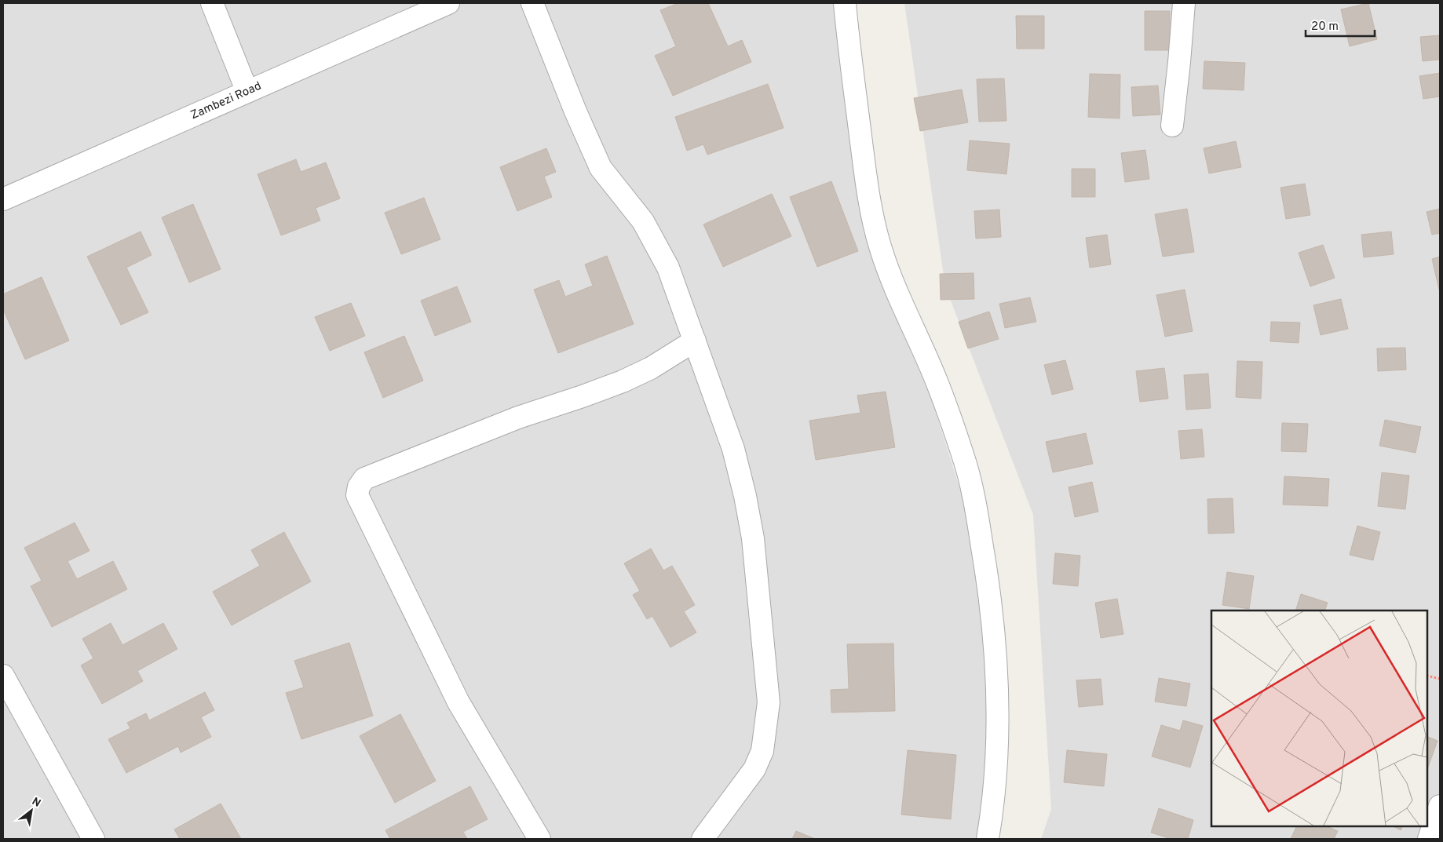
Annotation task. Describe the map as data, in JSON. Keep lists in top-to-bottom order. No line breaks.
{"streets":{"street":["Zambezi Road"]},"scale_bar":"20 m","north":"top right"}
